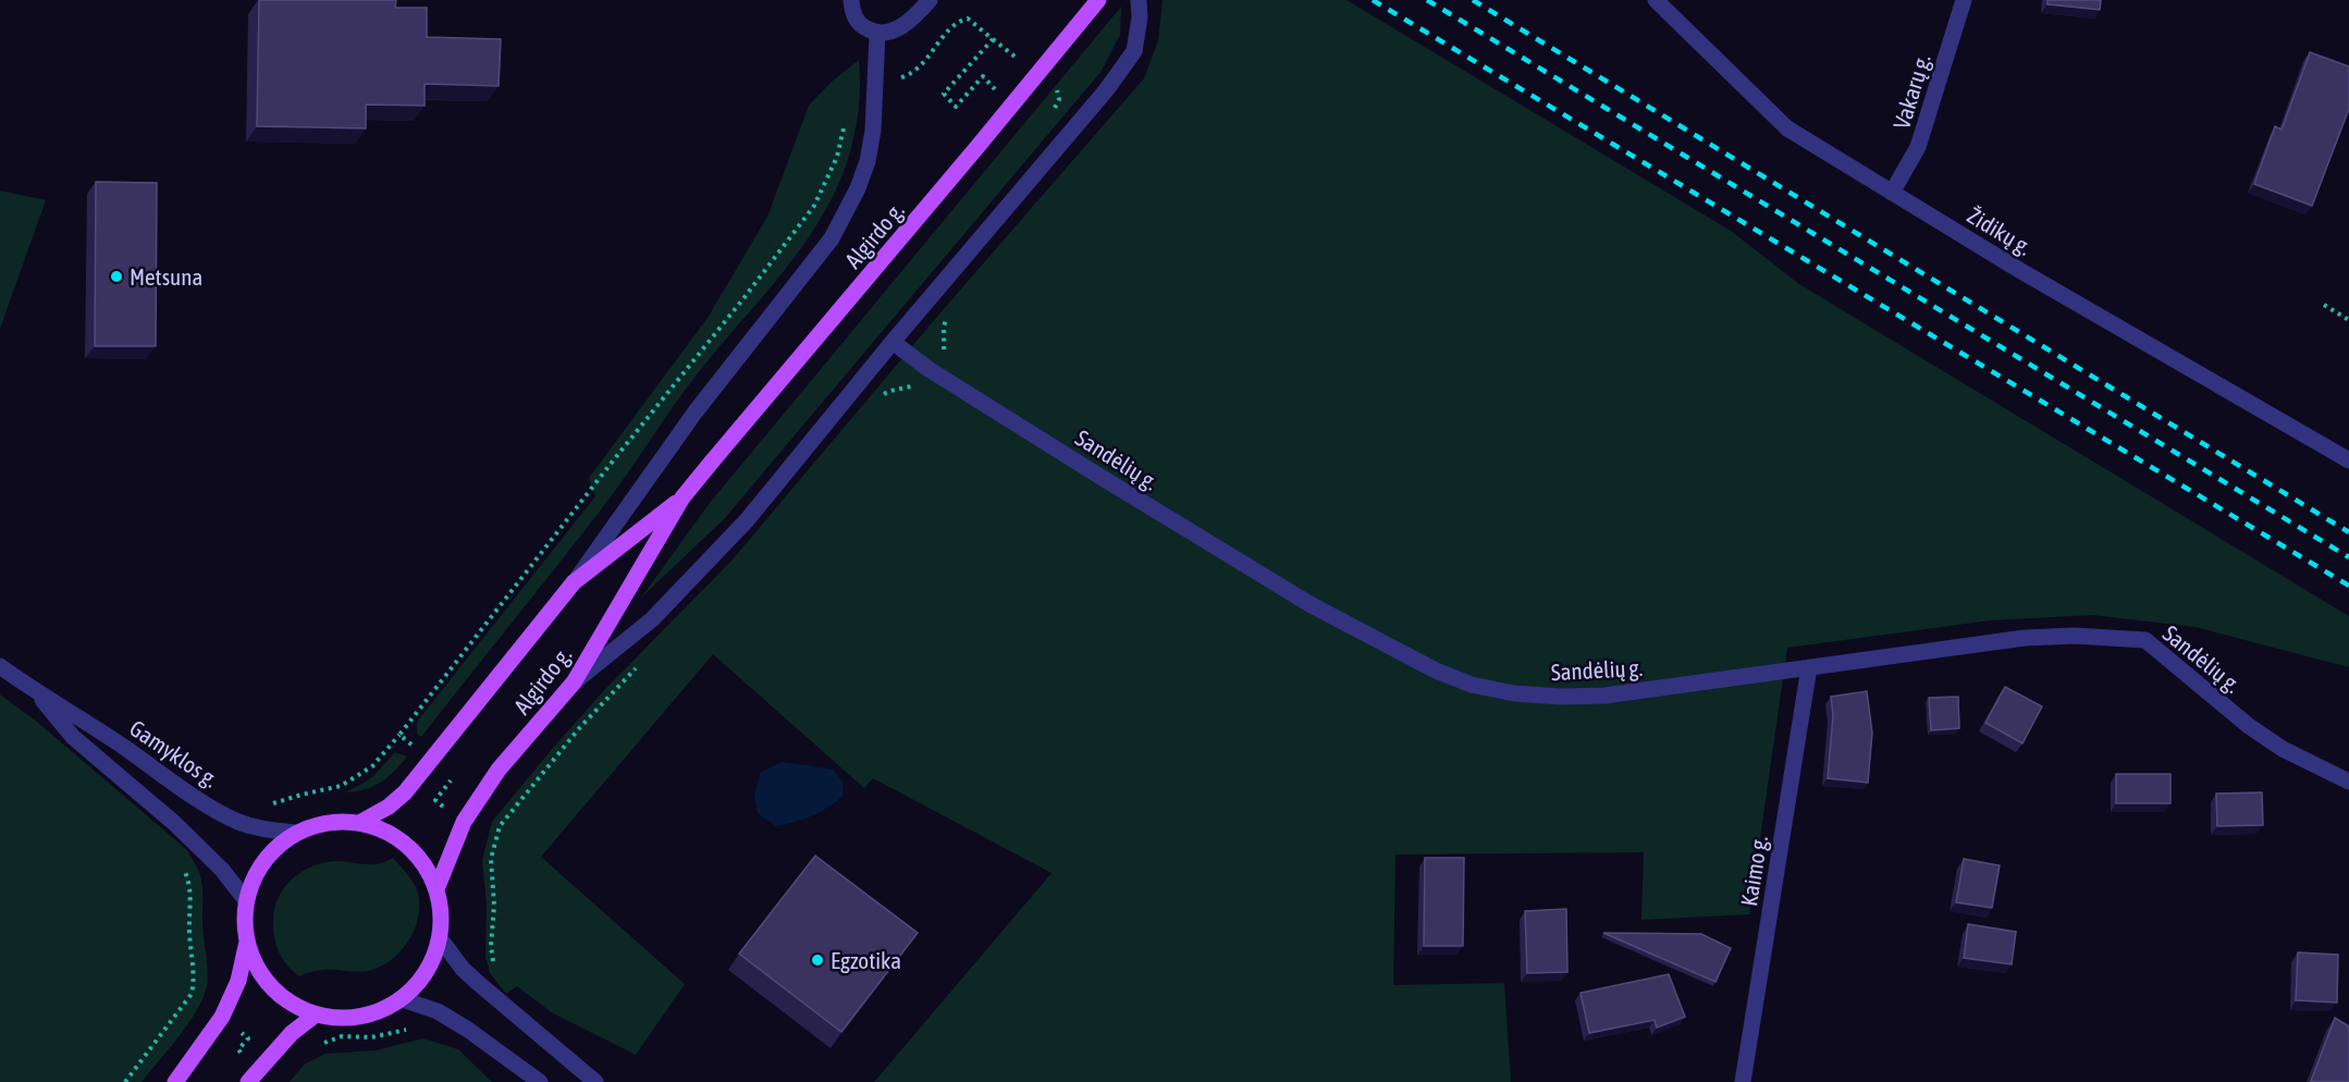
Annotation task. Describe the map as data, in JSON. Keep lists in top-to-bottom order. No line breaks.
{"streets":{"main road":["Algirdo g."],"street":["Vakarų g.","Židikų g.","Sandėlių g.","Gamyklos g.","Kaimo g."]},"crossings":[["Vakarų g.","Židikų g."],["Algirdo g.","Gamyklos g."],["Sandėlių g.","Kaimo g."]],"places":["Metsuna","Egzotika"]}
